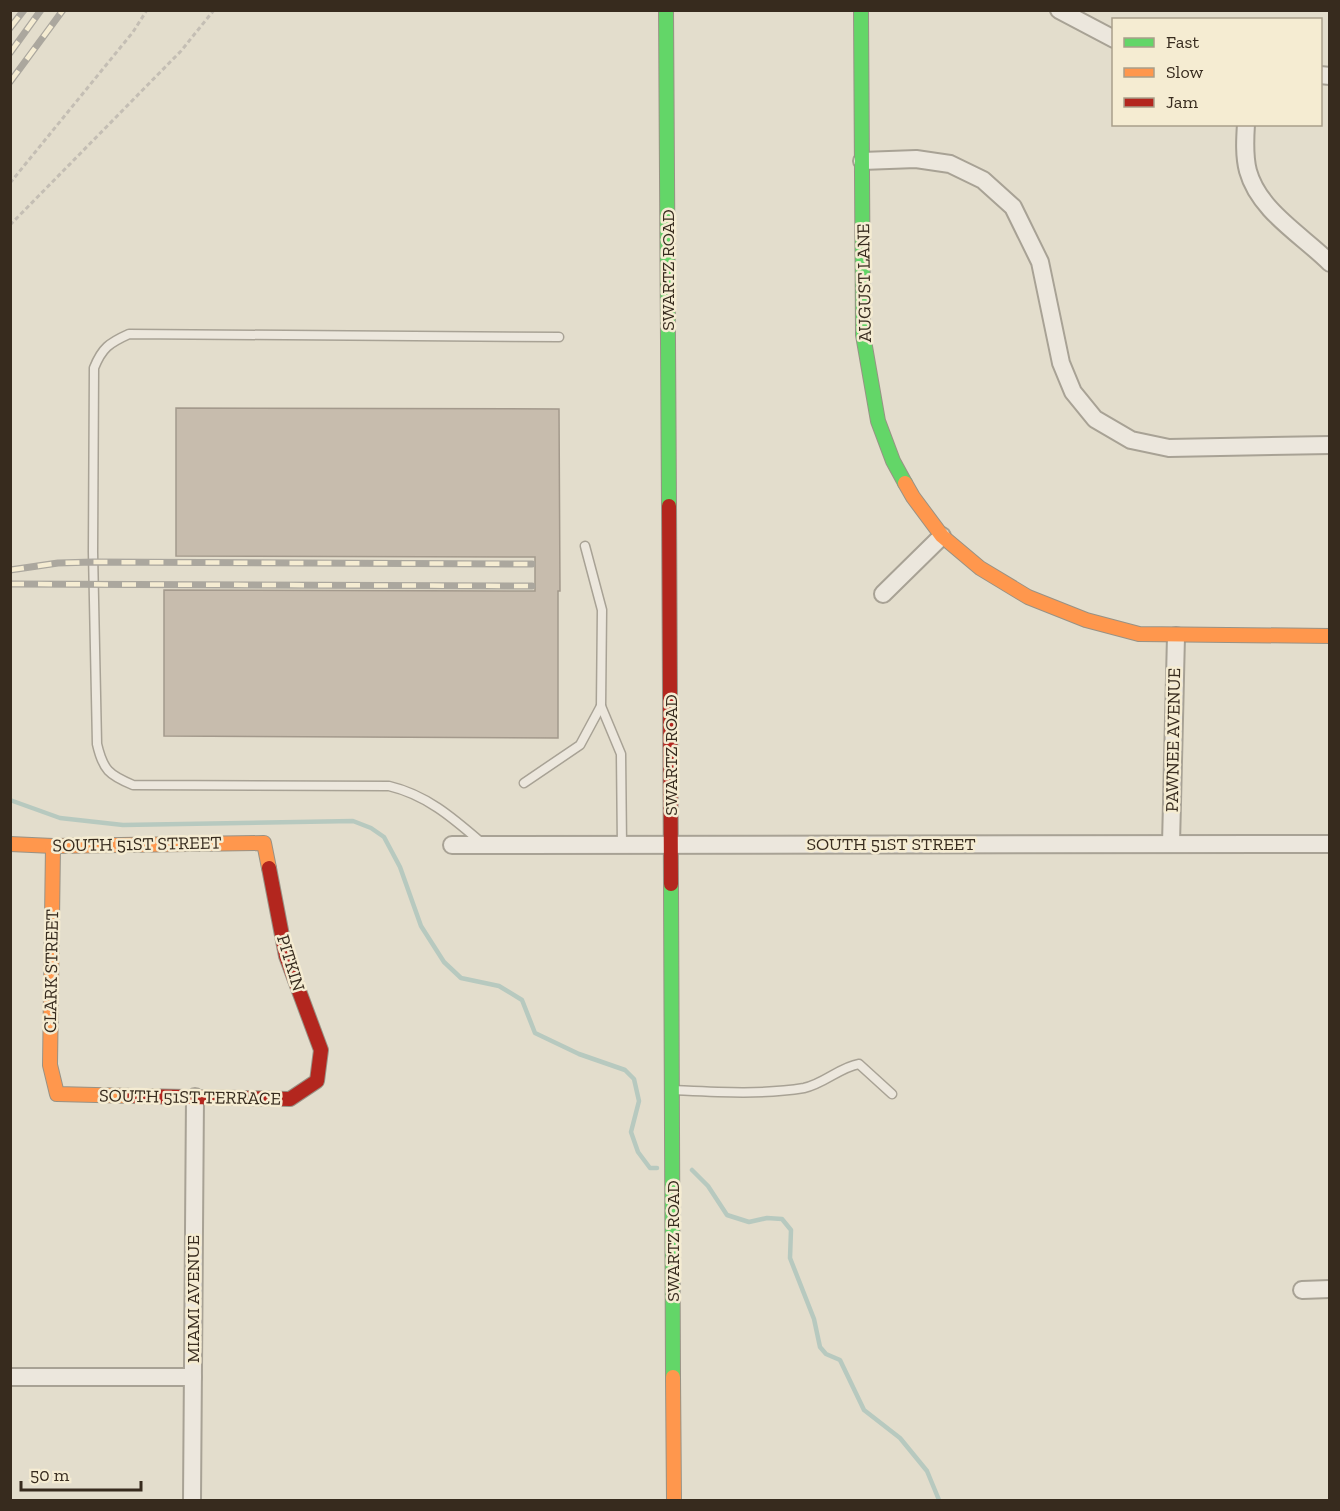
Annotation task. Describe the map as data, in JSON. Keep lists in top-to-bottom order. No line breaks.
{"streets":{"street":["SWARTZ ROAD","AUGUST LANE","PAWNEE AVENUE","SOUTH 51ST STREET","PITKIN","CLARK STREET","SOUTH 51ST TERRACE","MIAMI AVENUE"]},"crossings":[["SWARTZ ROAD","SOUTH 51ST STREET"],["AUGUST LANE","PAWNEE AVENUE"],["PAWNEE AVENUE","SOUTH 51ST STREET"],["SOUTH 51ST STREET","PITKIN"],["SOUTH 51ST STREET","CLARK STREET"],["PITKIN","SOUTH 51ST TERRACE"],["CLARK STREET","SOUTH 51ST TERRACE"],["SOUTH 51ST TERRACE","MIAMI AVENUE"]],"legend":["Fast","Slow","Jam"],"scale_bar":"50 m"}
